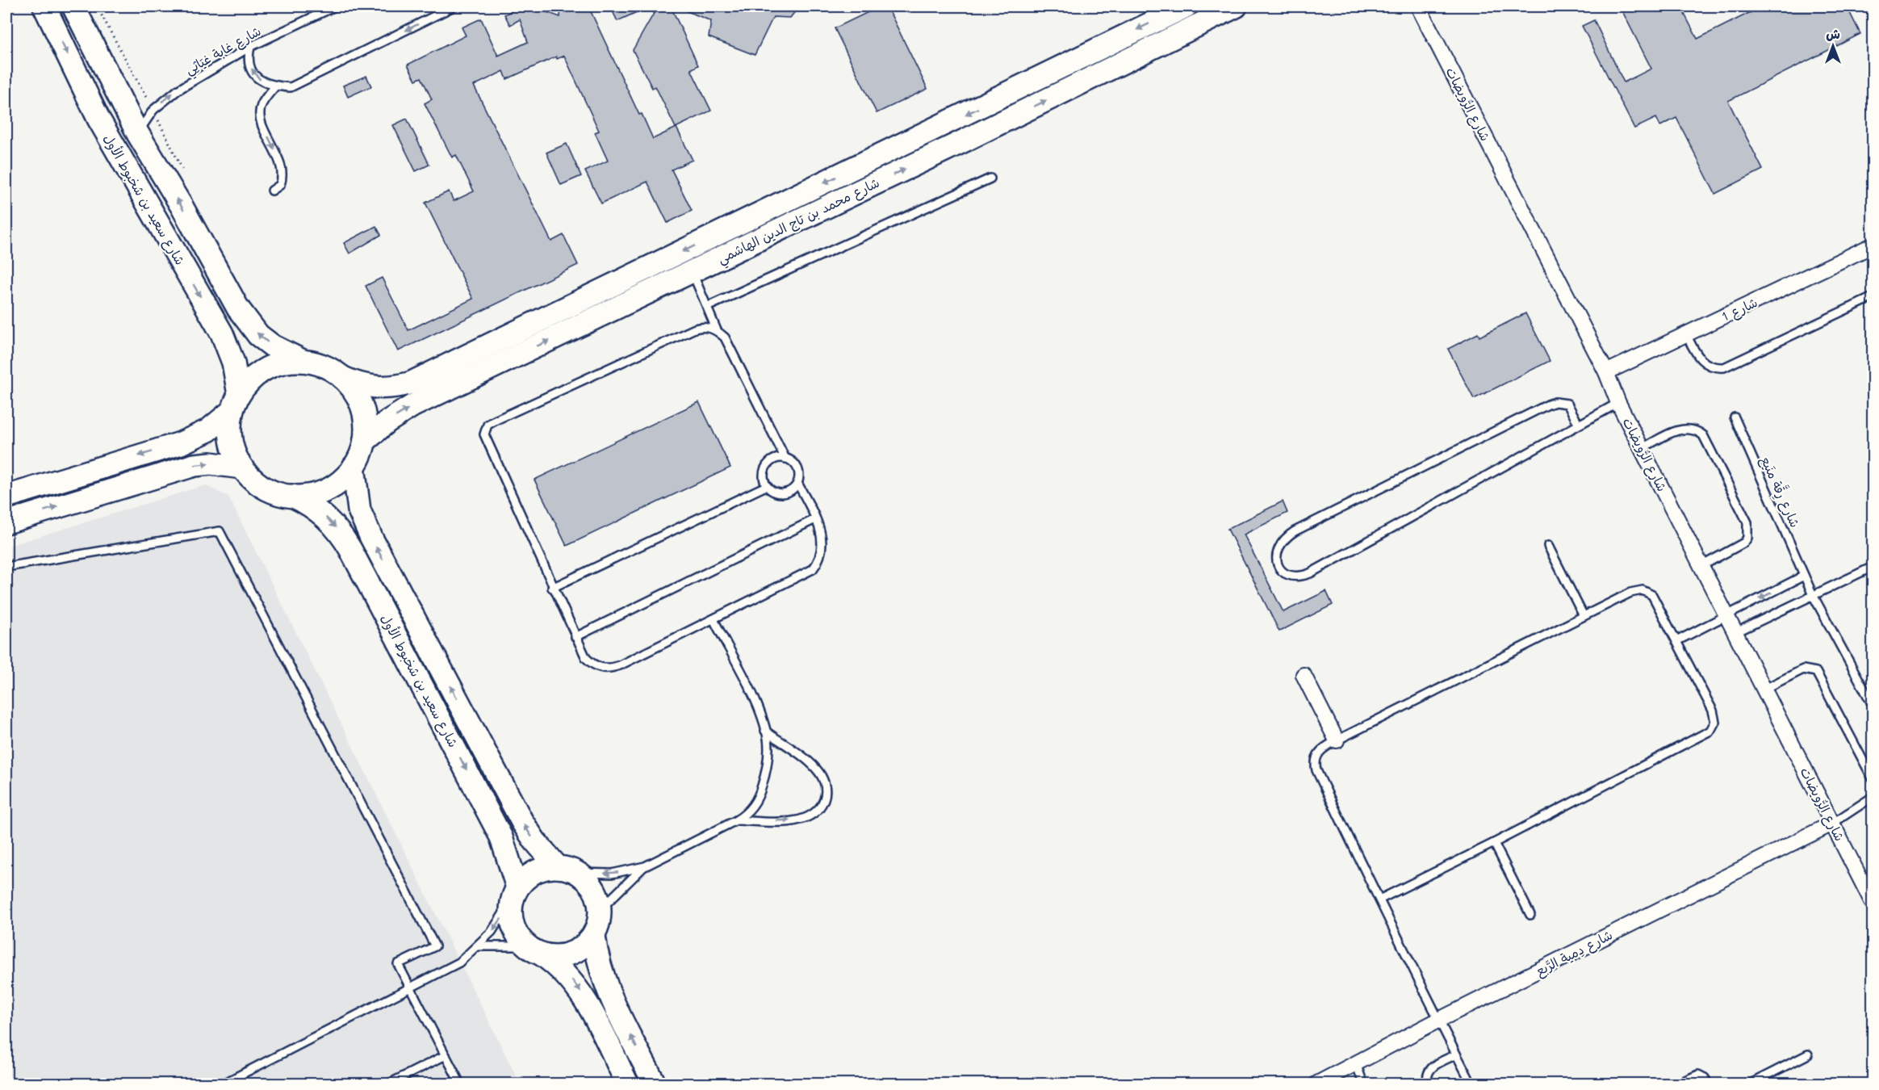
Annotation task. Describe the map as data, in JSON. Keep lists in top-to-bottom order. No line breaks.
{"streets":{"main road":["شارع سعيد بن شخبوط الأول","شارع محمد بن تاج الدين الهاشمي"],"street":["شارع الرُّويضات","شارع 1","شارع دِمية الرَّبع"],"lane":["شارع غابة غيَاثِي","شارع رِقَّة منَيع"]},"crossings":[["شارع غابة غيَاثِي","شارع سعيد بن شخبوط الأول"],["شارع الرُّويضات","شارع 1"],["شارع الرُّويضات","شارع دِمية الرَّبع"],["شارع سعيد بن شخبوط الأول","شارع محمد بن تاج الدين الهاشمي"]],"one_way":["شارع غابة غيَاثِي"],"north":"top"}
